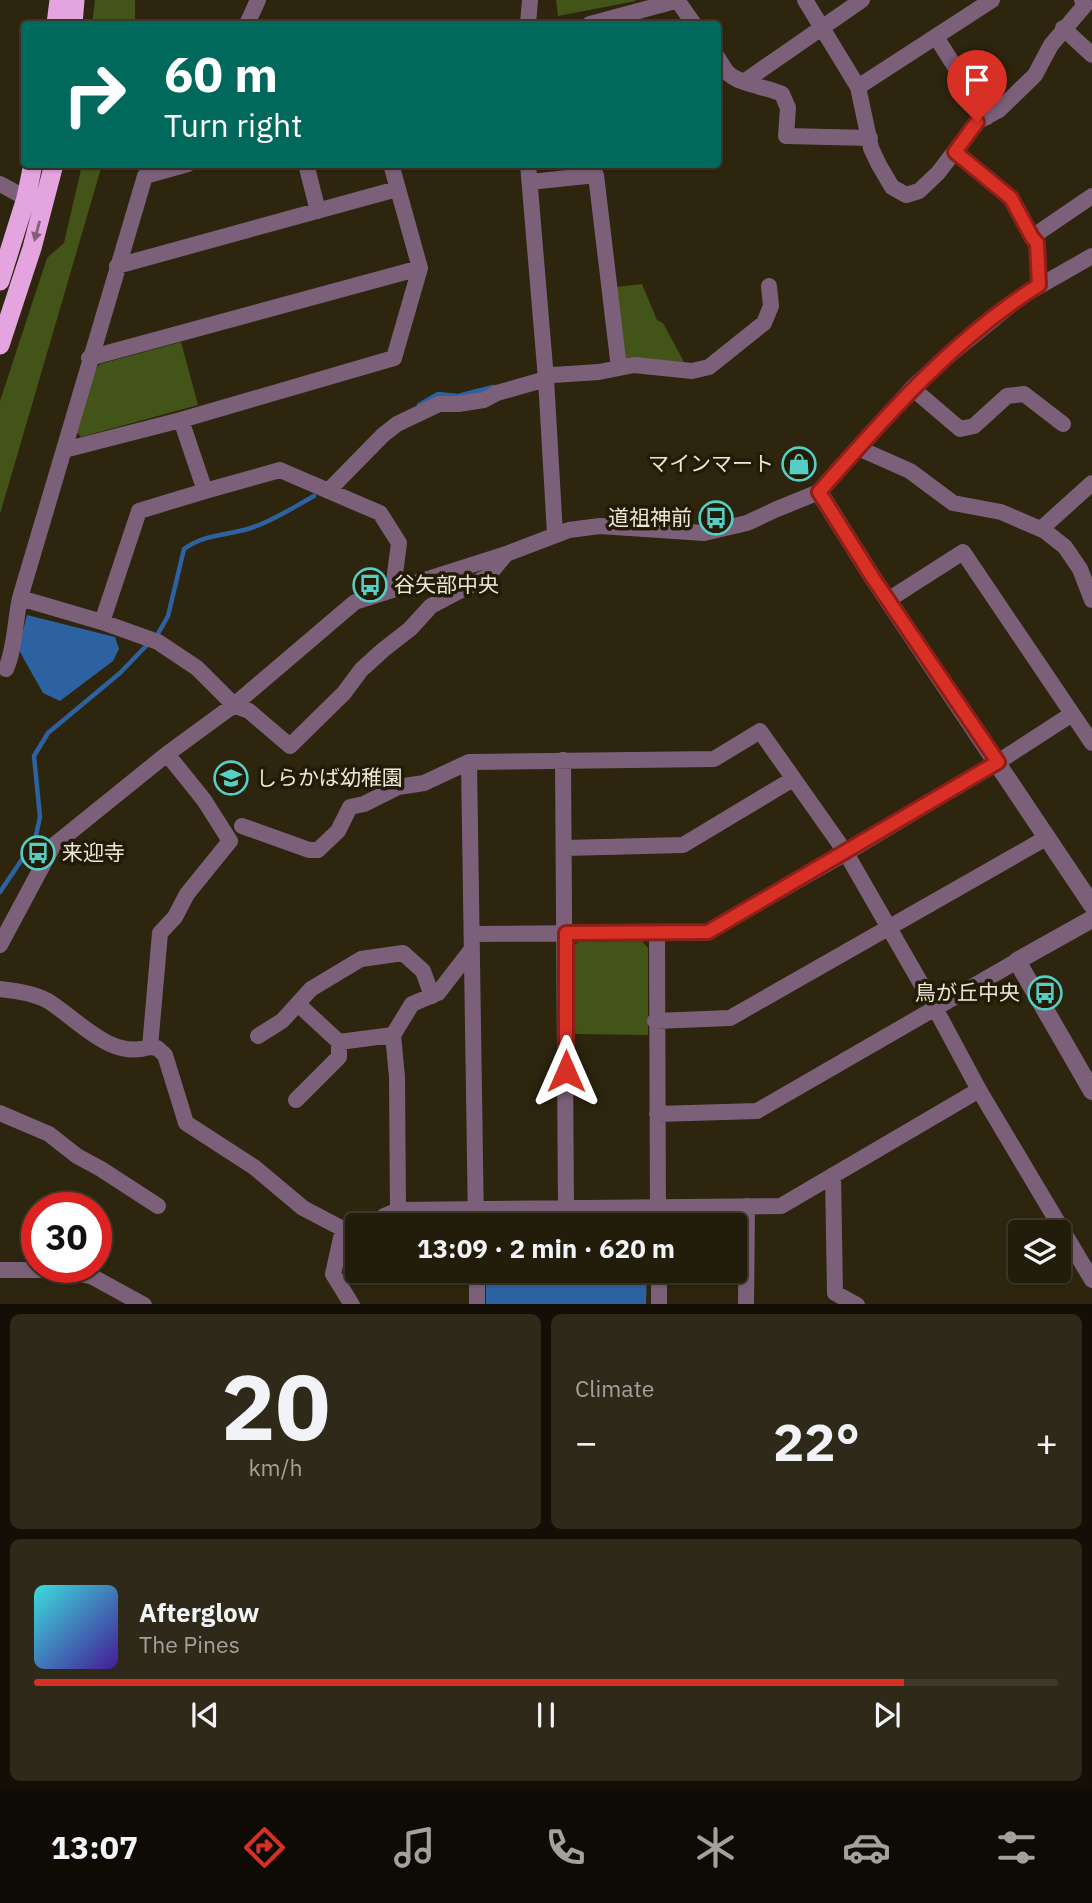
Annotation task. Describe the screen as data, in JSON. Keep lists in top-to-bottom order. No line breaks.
{"places":{"shop":["マインマート"],"bus stop":["道祖神前","谷矢部中央","来迎寺","鳥が丘中央"],"school or university":["しらかば幼稚園"]},"page":{"turn":["60 m","Turn right"],"limit":"30","trip":"13:09 · 2 min · 620 m","tile":[["20","km/h"],"Climate"],"heat":["−","22°","+"],"song":["Afterglow","The Pines"],"tabs":"13:07"}}
